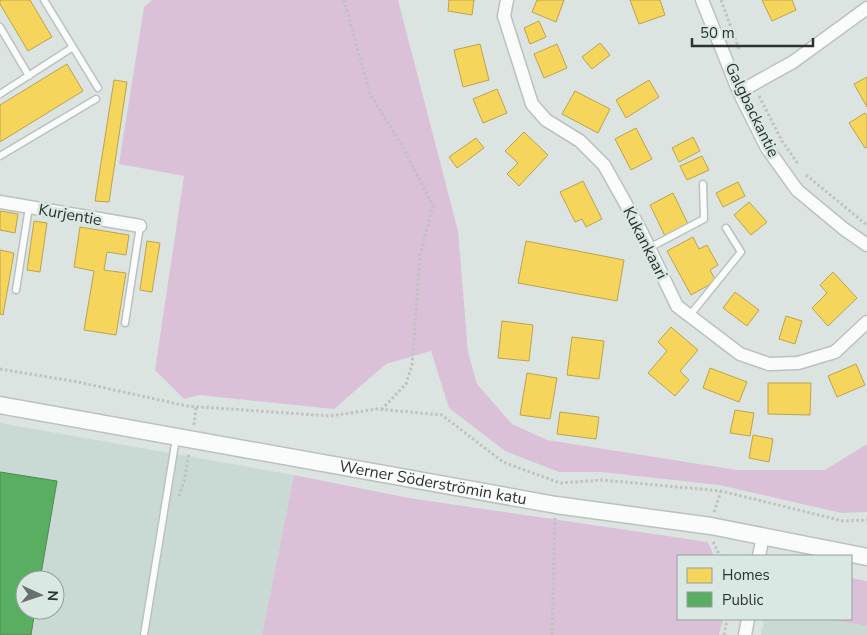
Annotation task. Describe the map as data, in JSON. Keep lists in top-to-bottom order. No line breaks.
{"streets":{"street":["Galgbackantie","Kurjentie","Kukankaari","Werner Söderströmin katu"]},"legend":["Homes","Public"],"scale_bar":"50 m","north":"right"}
